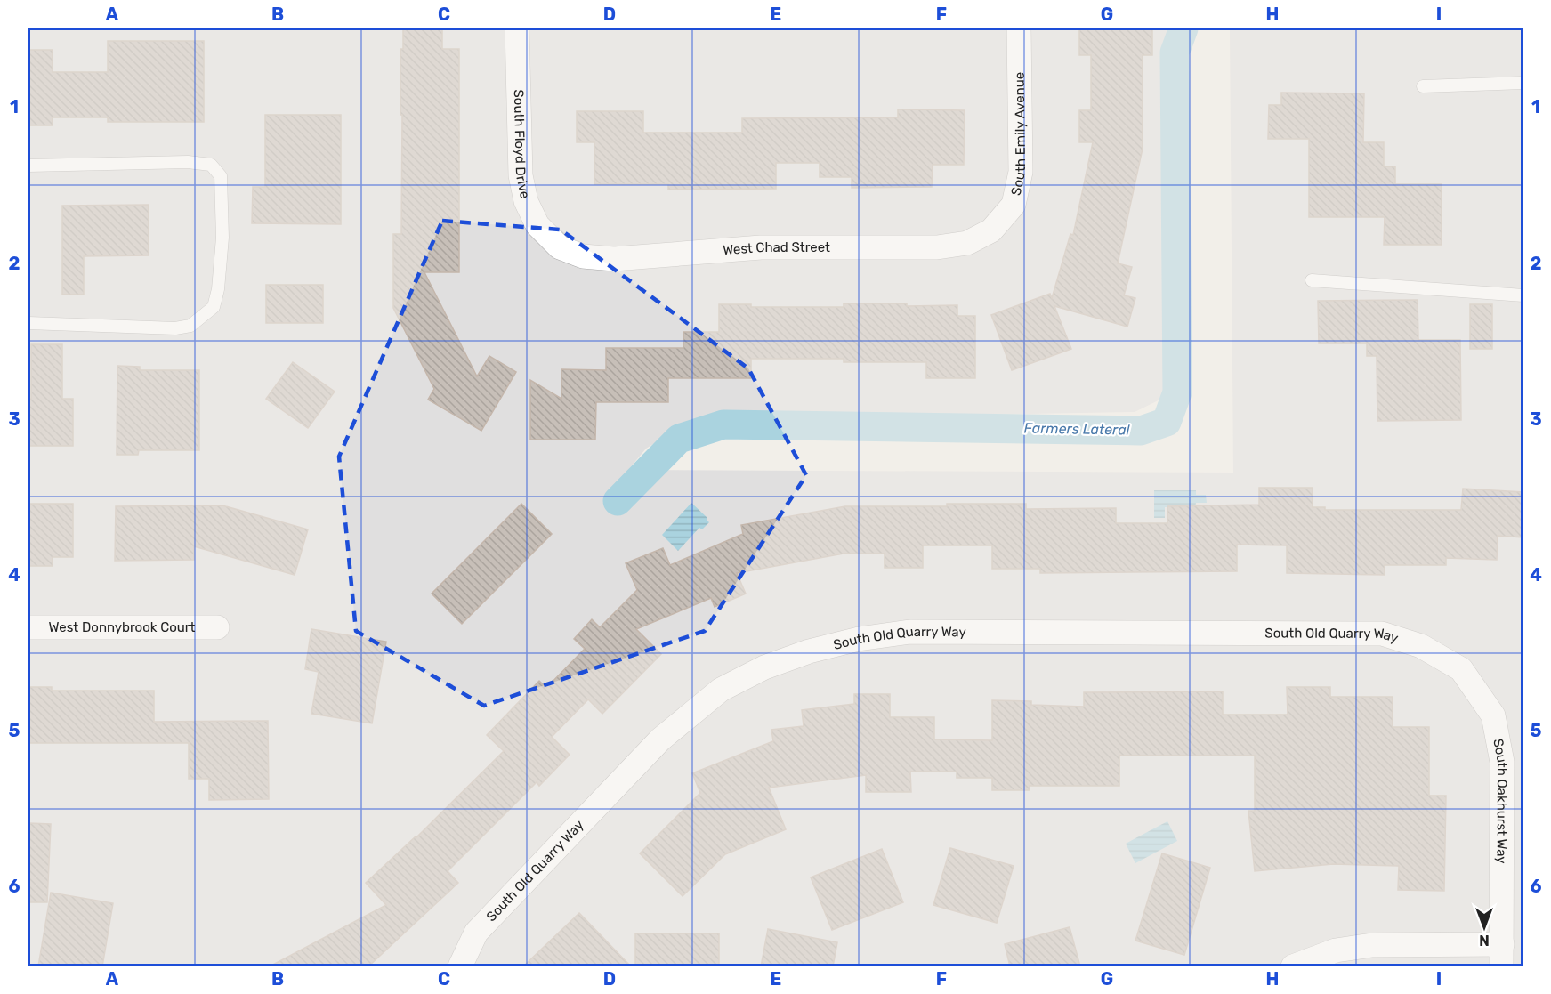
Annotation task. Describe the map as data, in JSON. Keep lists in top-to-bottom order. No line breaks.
{"streets":{"street":["South Emily Avenue","South Floyd Drive","West Chad Street","West Donnybrook Court","South Old Quarry Way","South Oakhurst Way"]},"crossings":[["South Emily Avenue","West Chad Street"],["South Floyd Drive","West Chad Street"],["South Old Quarry Way","South Oakhurst Way"]],"water":["Farmers Lateral"],"north":"bottom","grid":{"columns":["A","B","C","D","E","F","G","H","I"],"rows":["1","2","3","4","5","6"]}}
